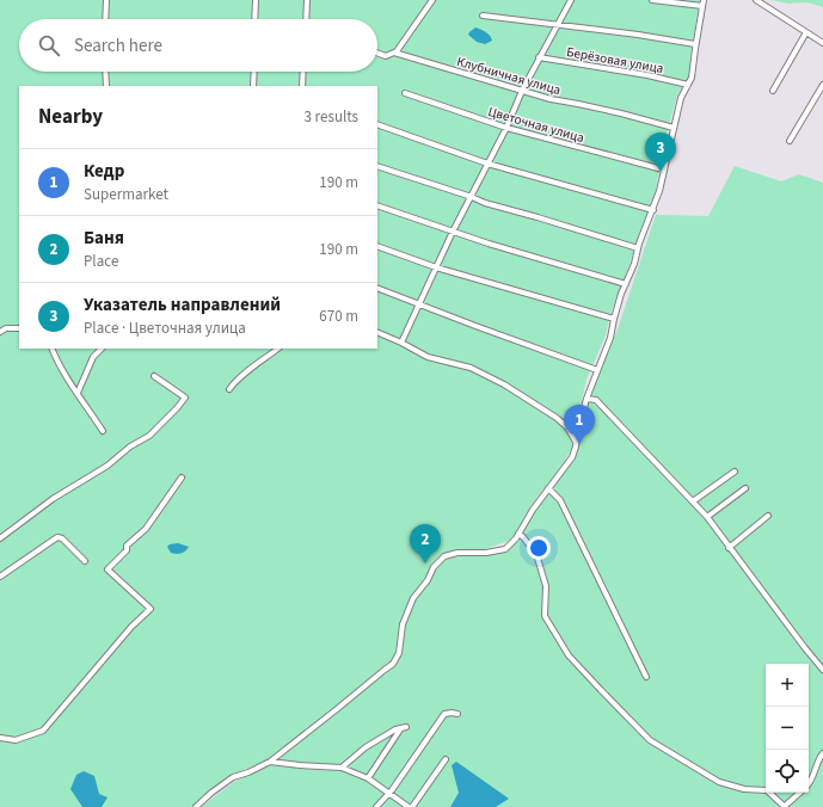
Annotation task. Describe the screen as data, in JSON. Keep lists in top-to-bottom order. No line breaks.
{"streets":{"street":["Берёзовая улица","Клубничная улица","Цветочная улица"]},"page":{"search":"Search here","heading":["Nearby","3 results"],"pins":["3","1","2"],"list":[{"mark":"1","name":"Кедр","note":"Supermarket","value":"190 m"},{"mark":"2","name":"Баня","note":"Place","value":"190 m"},{"mark":"3","name":"Указатель направлений","note":"Place · Цветочная улица","value":"670 m"}],"map_buttons":["+","−"]}}
